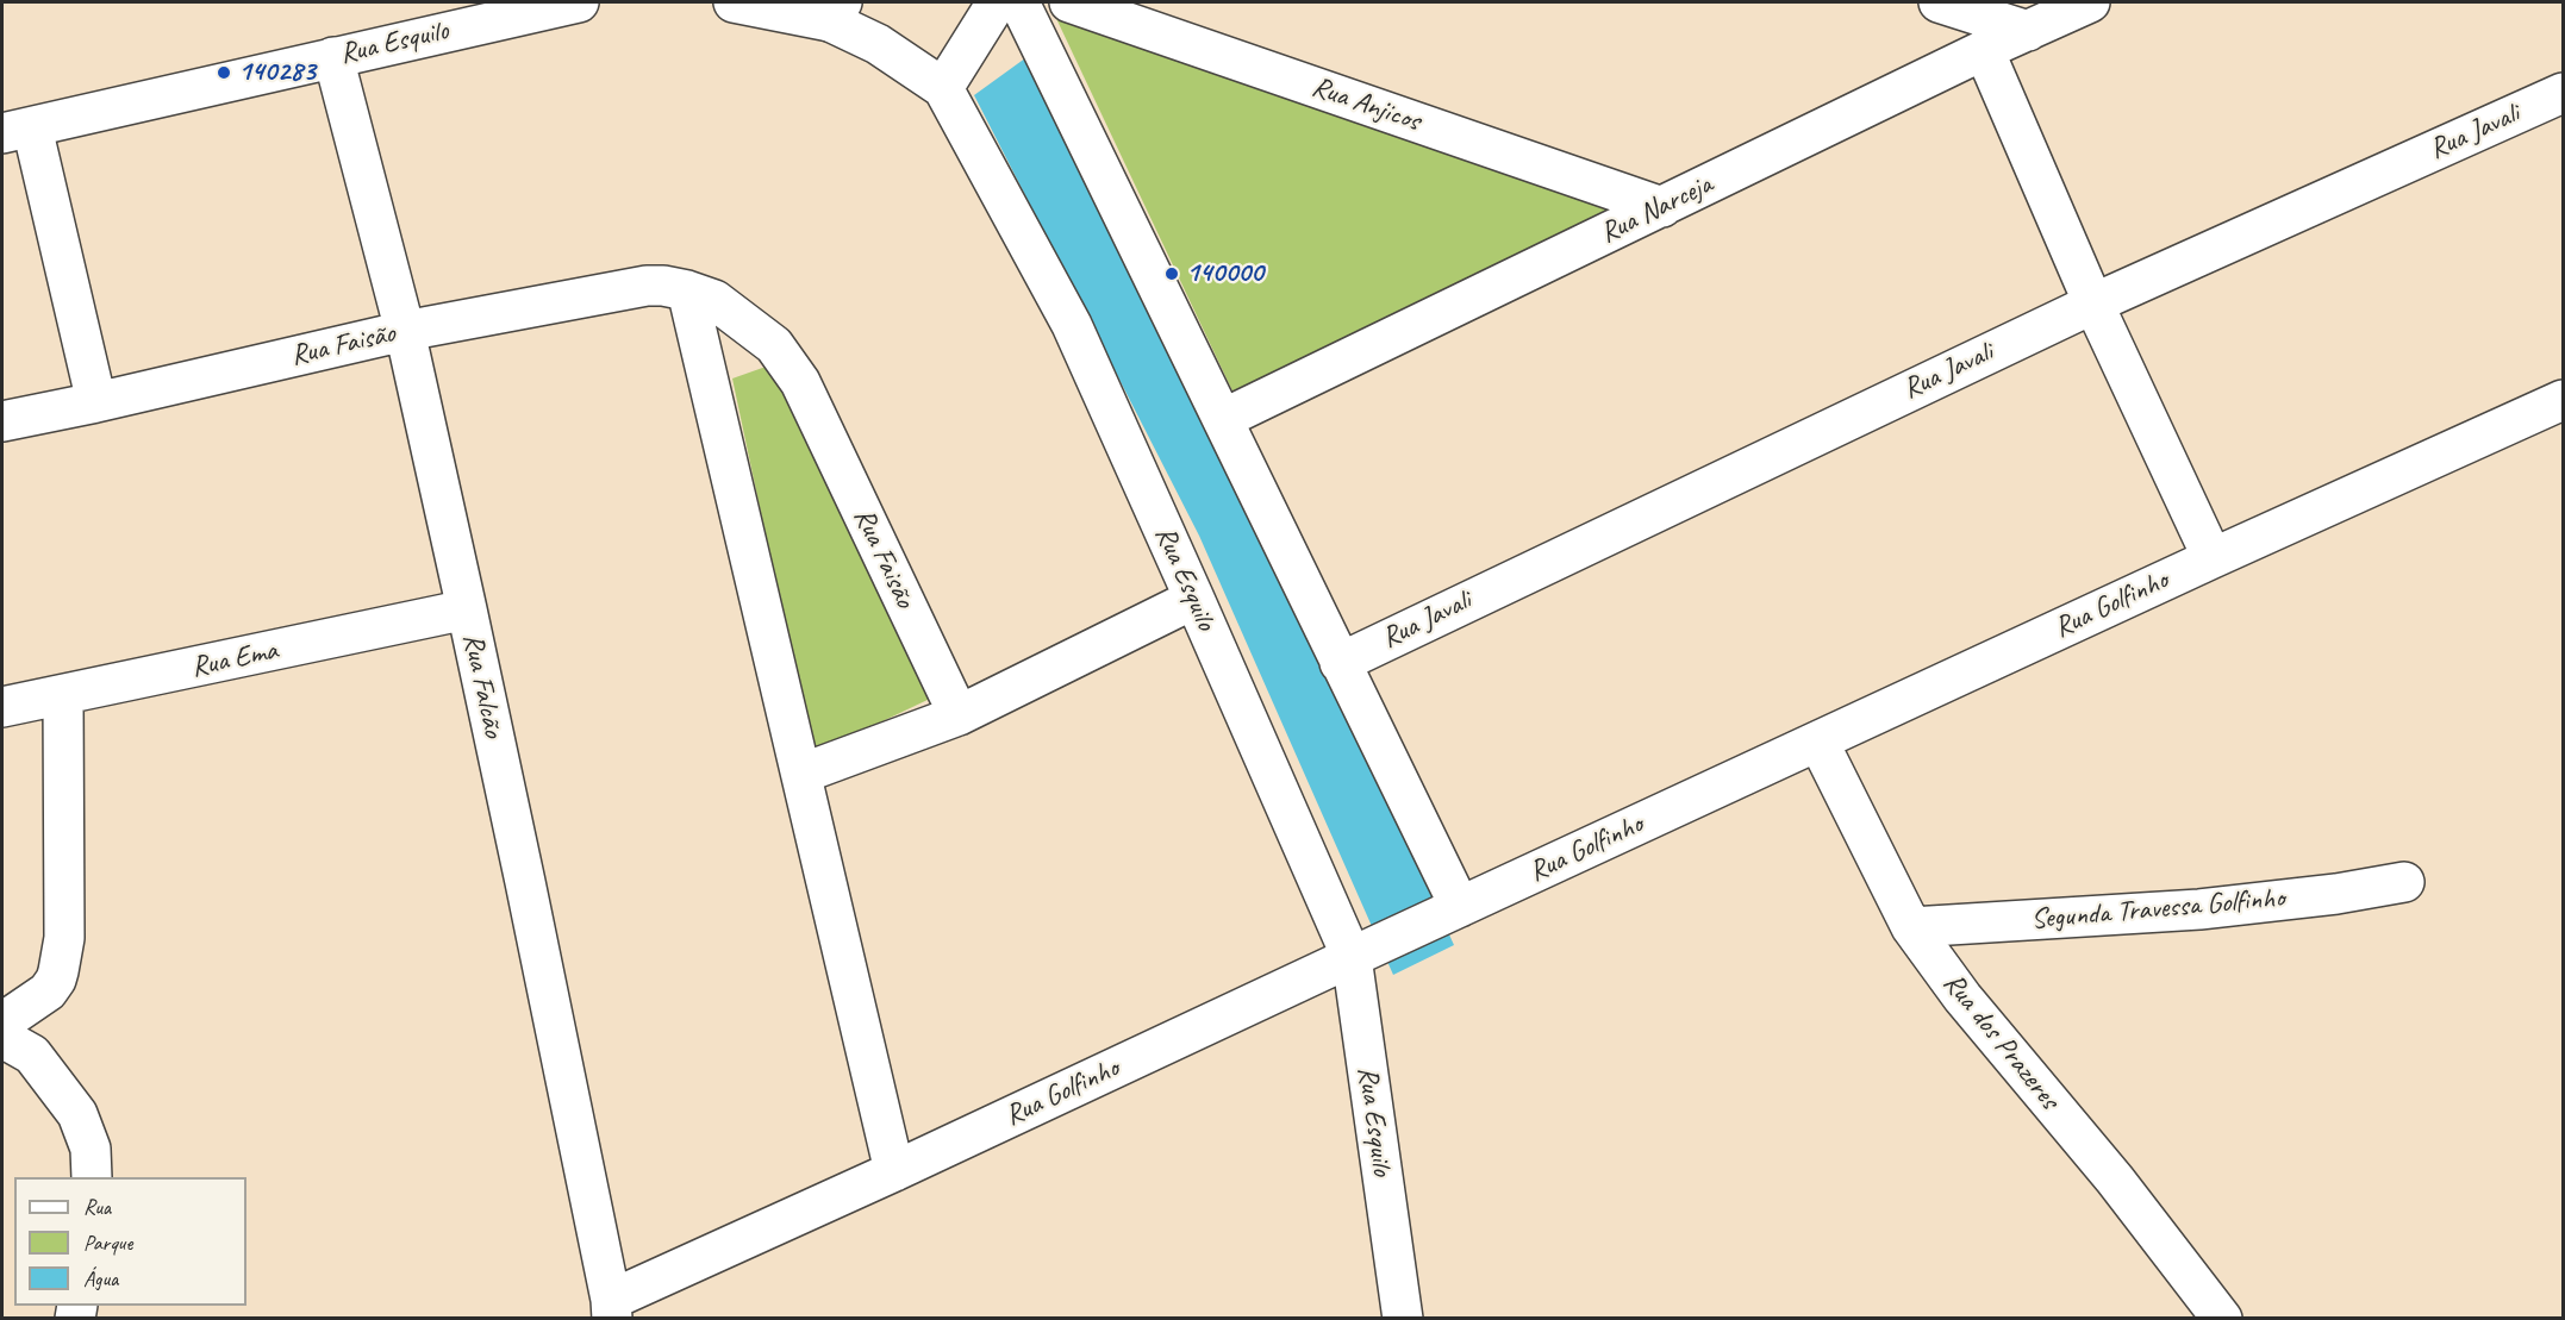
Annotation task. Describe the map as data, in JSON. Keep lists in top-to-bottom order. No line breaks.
{"streets":{"street":["Rua Esquilo","Rua Anjicos","Rua Javali","Rua Narceja","Rua Faisão","Rua Golfinho","Rua Ema","Rua Falcão","Segunda Travessa Golfinho","Rua dos Prazeres"]},"crossings":[["Rua Esquilo","Rua Golfinho"],["Rua Esquilo","Rua Falcão"],["Rua Anjicos","Rua Narceja"],["Rua Faisão","Rua Falcão"],["Rua Golfinho","Rua Falcão"],["Rua Golfinho","Rua dos Prazeres"],["Rua Ema","Rua Falcão"],["Segunda Travessa Golfinho","Rua dos Prazeres"]],"places":["140283","140000"],"legend":["Rua","Parque","Água"]}
